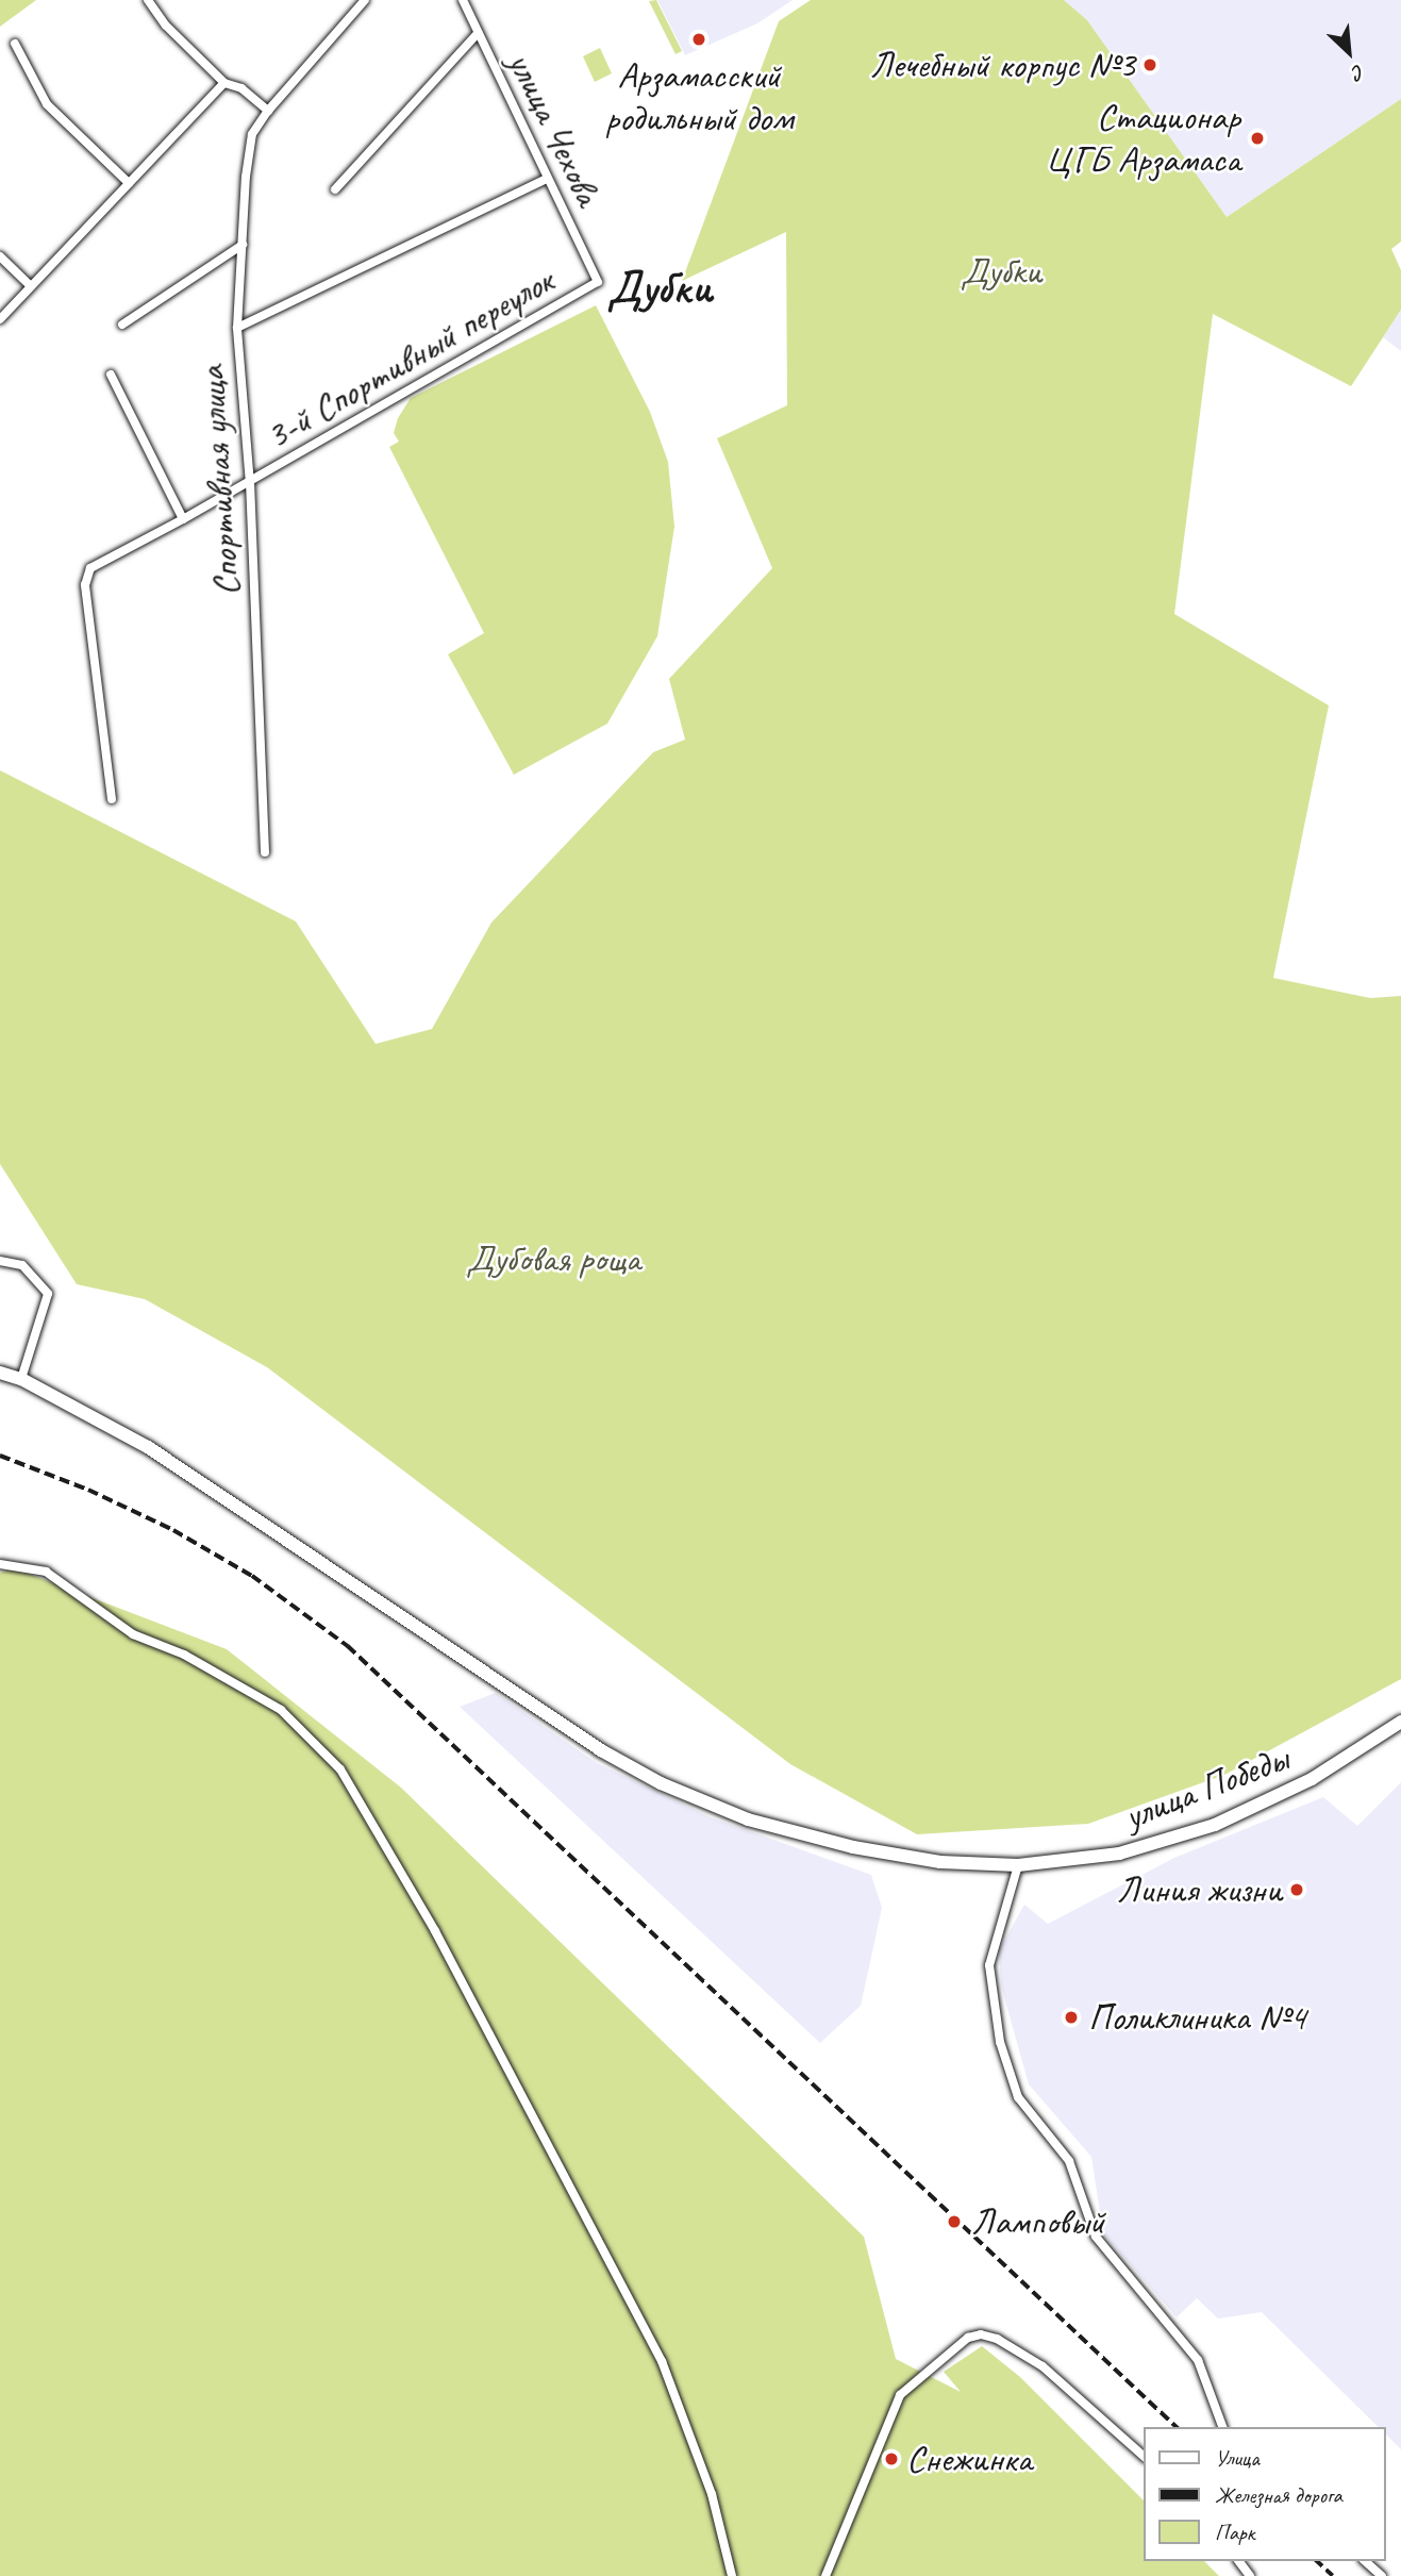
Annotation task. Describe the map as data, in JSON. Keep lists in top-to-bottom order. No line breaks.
{"streets":{"street":["улица Чехова","3-й Спортивный переулок","Спортивная улица","улица Победы"]},"crossings":[["улица Чехова","3-й Спортивный переулок"],["3-й Спортивный переулок","Спортивная улица"]],"districts":["Дубки"],"parks":["Дубки","Дубовая роща"],"places":["Арзамасский родильный дом","Лечебный корпус №3","Стационар ЦГБ Арзамаса","Линия жизни","Поликлиника №4","Ламповый","Снежинка"],"legend":["Улица","Железная дорога","Парк"],"north":"bottom right"}
